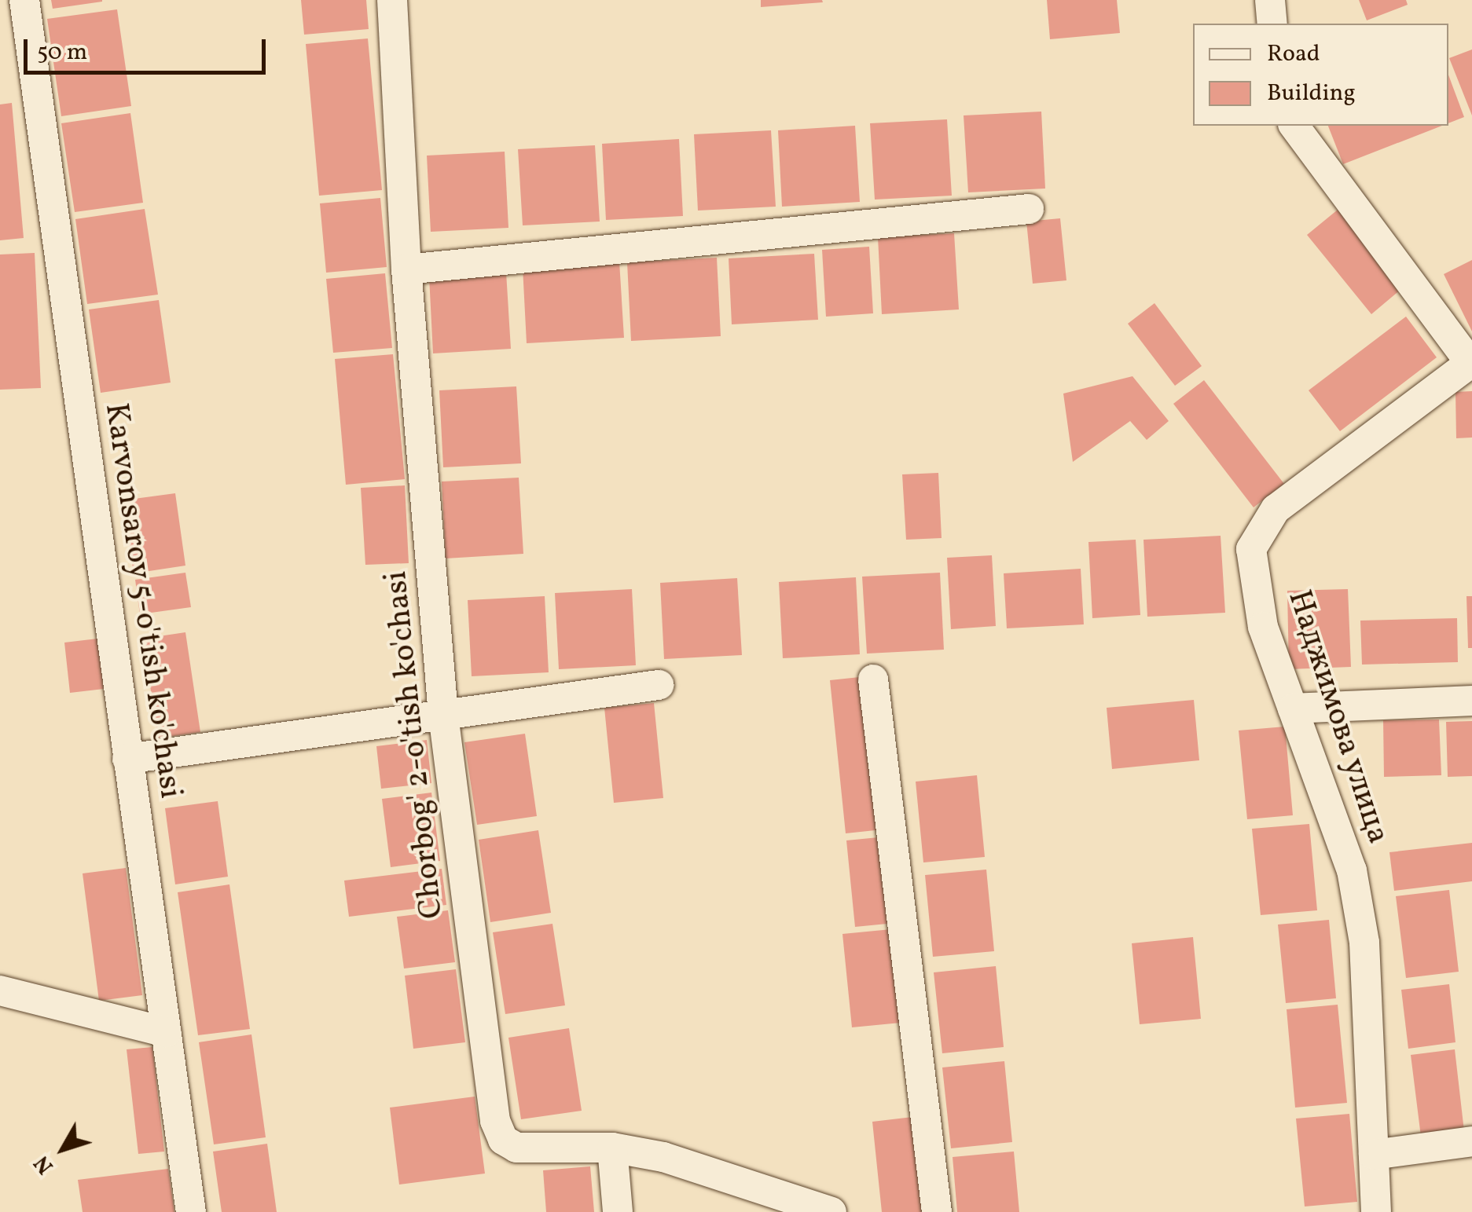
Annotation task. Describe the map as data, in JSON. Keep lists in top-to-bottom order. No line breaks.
{"streets":{"street":["Karvonsaroy 5-o'tish ko'chasi","Наджимова улица","Chorbog' 2-o'tish ko'chasi"]},"legend":["Road","Building"],"scale_bar":"50 m","north":"bottom left"}
